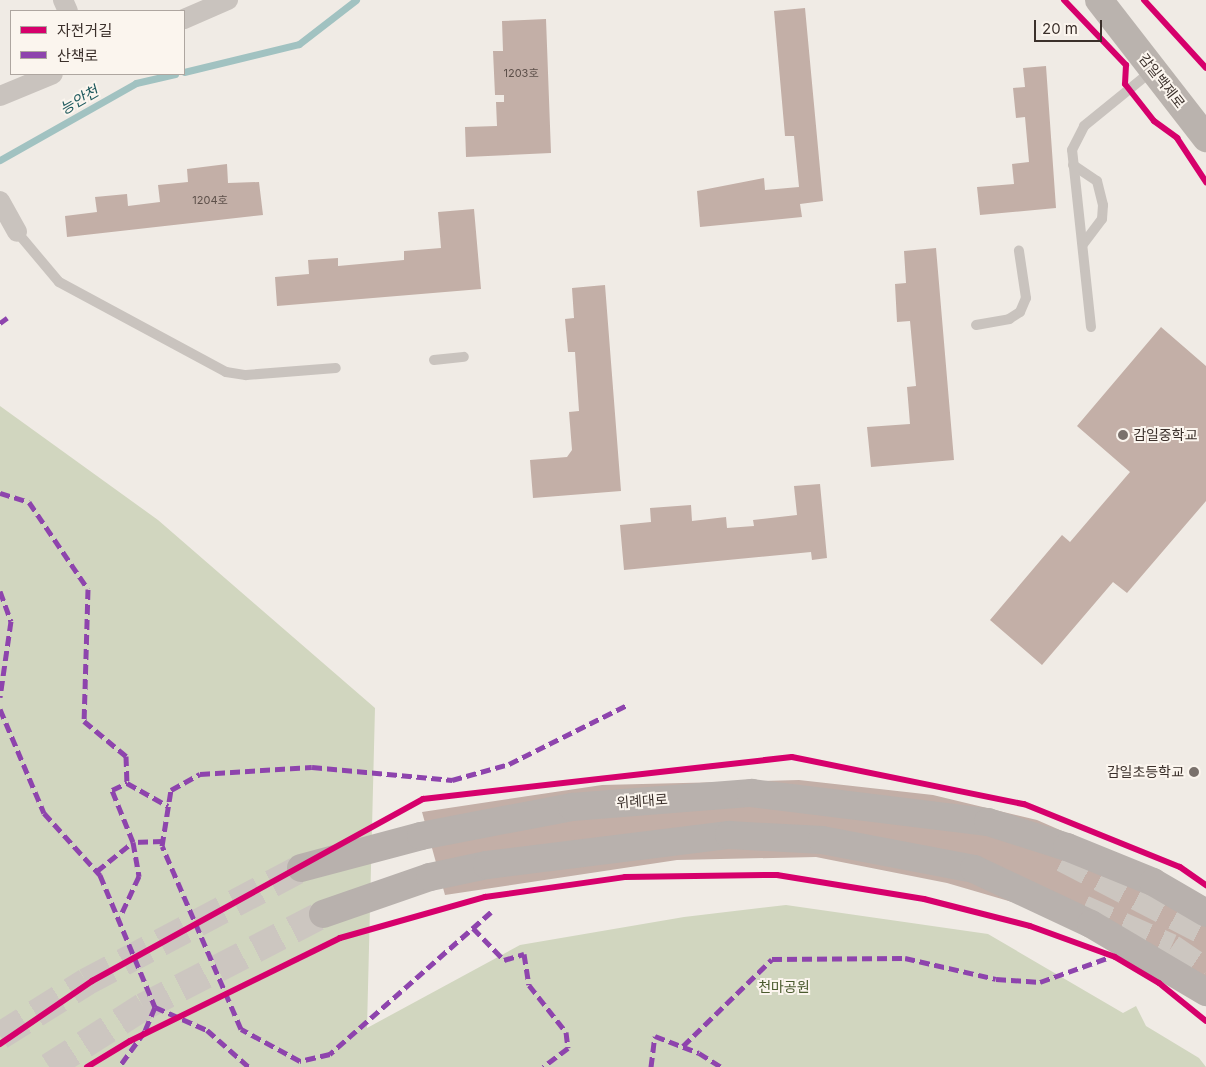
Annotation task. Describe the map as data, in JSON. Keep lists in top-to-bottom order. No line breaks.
{"streets":{"main road":["감일백제로","위례대로"]},"water":["능안천"],"parks":["천마공원"],"places":["감일중학교","감일초등학교"],"house_numbers":["1203호","1204호"],"legend":["자전거길","산책로"],"scale_bar":"20 m"}
